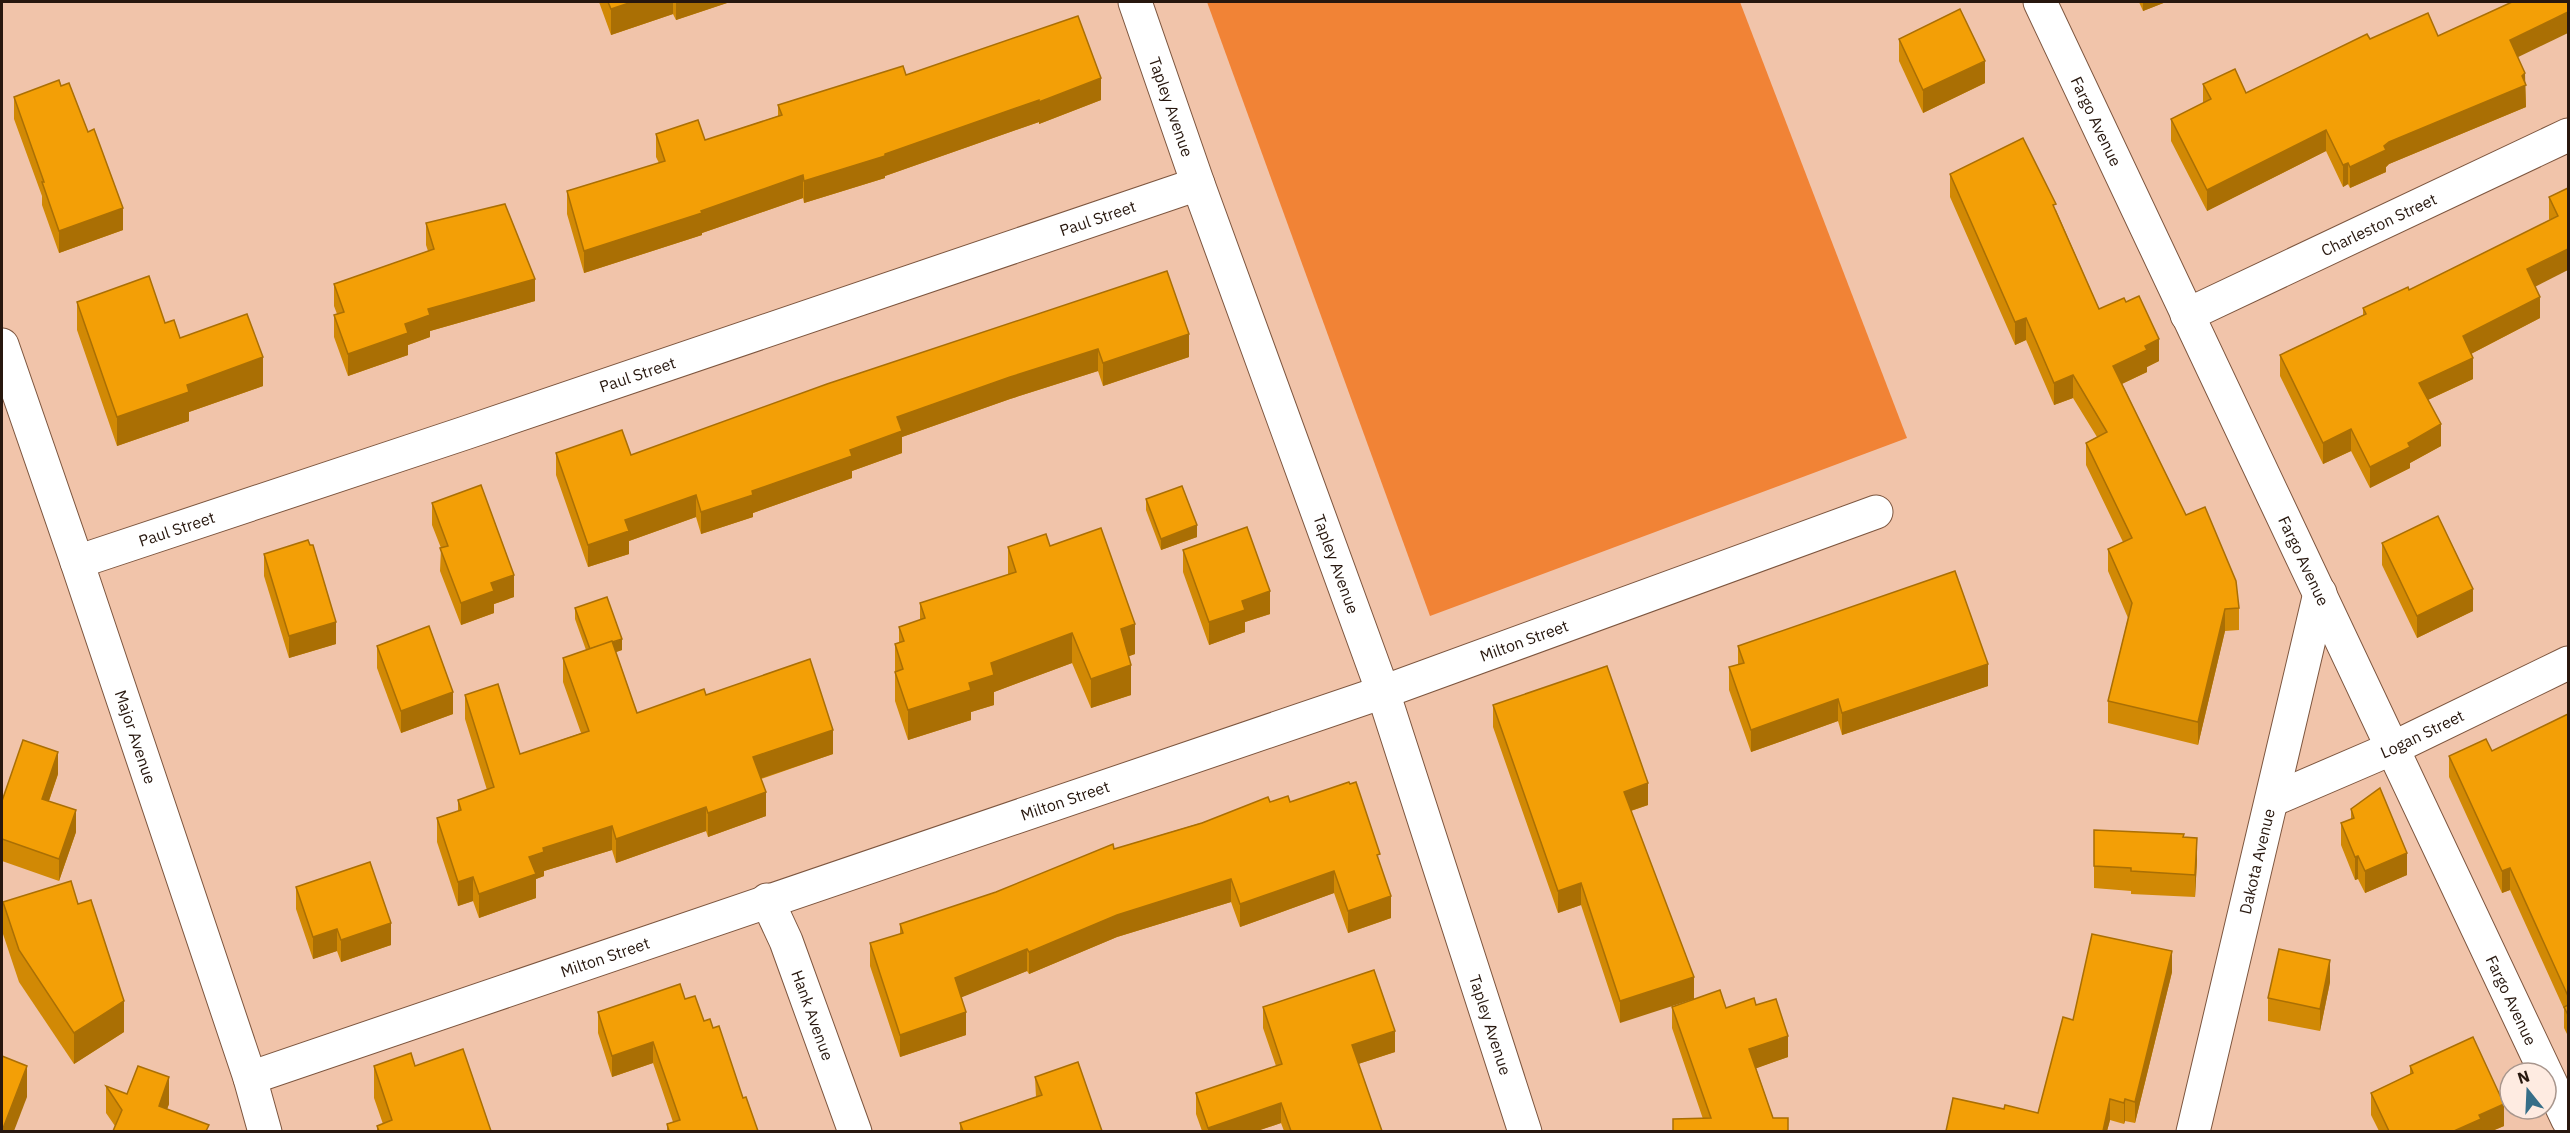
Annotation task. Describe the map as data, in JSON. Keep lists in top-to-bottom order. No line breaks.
{"streets":{"street":["Tapley Avenue","Fargo Avenue","Paul Street","Charleston Street","Milton Street","Logan Street","Major Avenue","Dakota Avenue","Hank Avenue"]},"crossings":[["Tapley Avenue","Paul Street"],["Tapley Avenue","Milton Street"],["Fargo Avenue","Charleston Street"],["Fargo Avenue","Logan Street"],["Fargo Avenue","Dakota Avenue"],["Paul Street","Major Avenue"],["Milton Street","Major Avenue"],["Milton Street","Hank Avenue"],["Logan Street","Dakota Avenue"]],"north":"top"}
